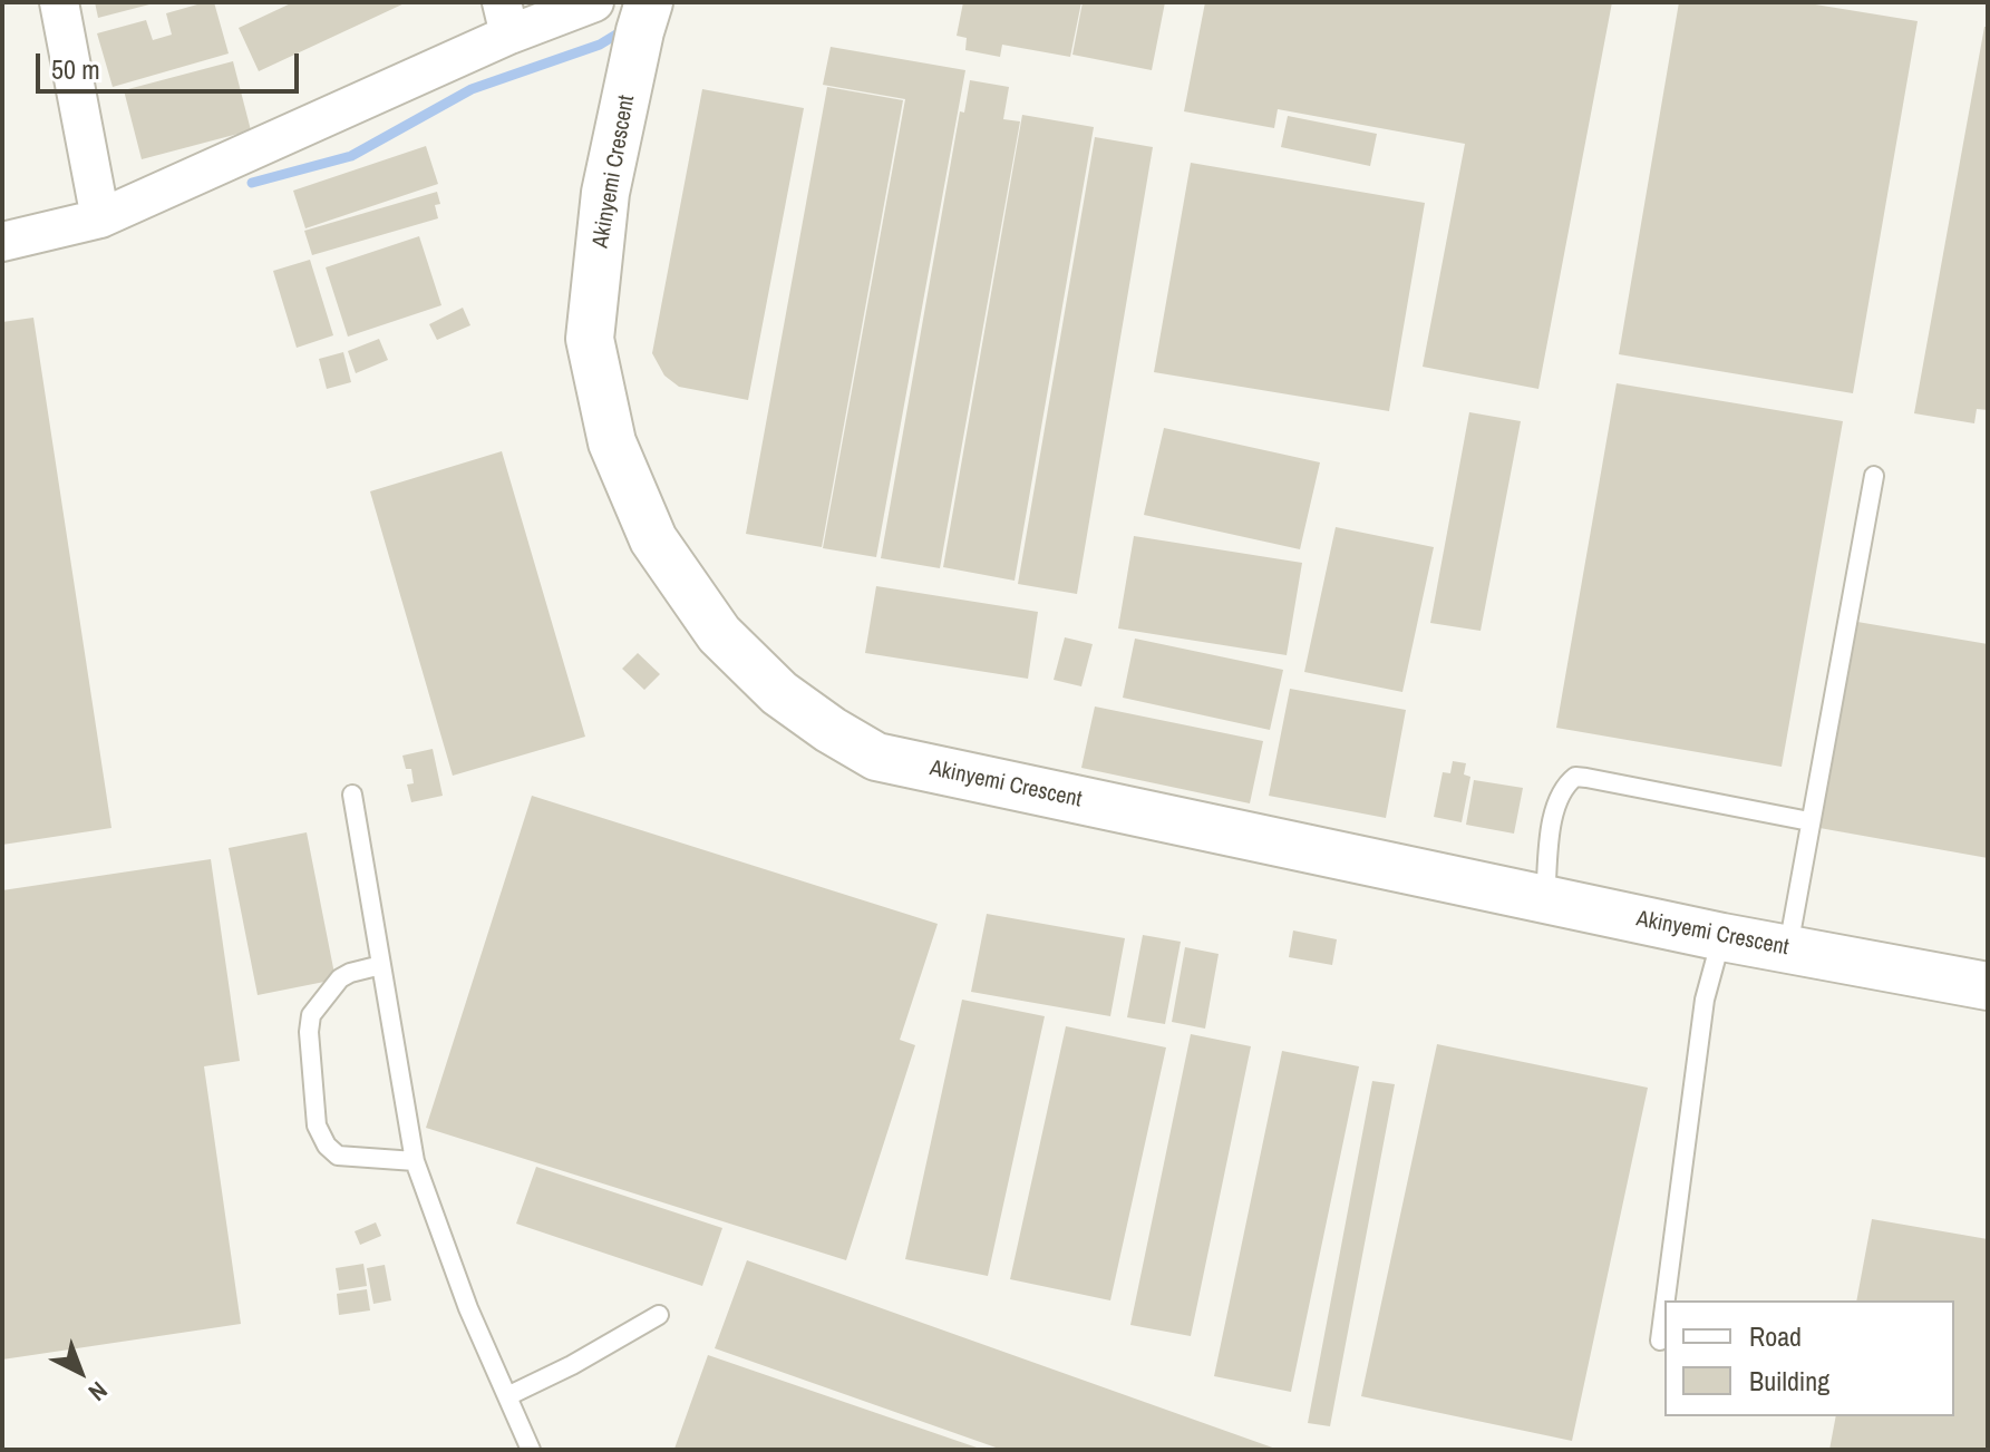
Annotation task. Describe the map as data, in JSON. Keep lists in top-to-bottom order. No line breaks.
{"streets":{"street":["Akinyemi Crescent"]},"legend":["Road","Building"],"scale_bar":"50 m","north":"bottom right"}
